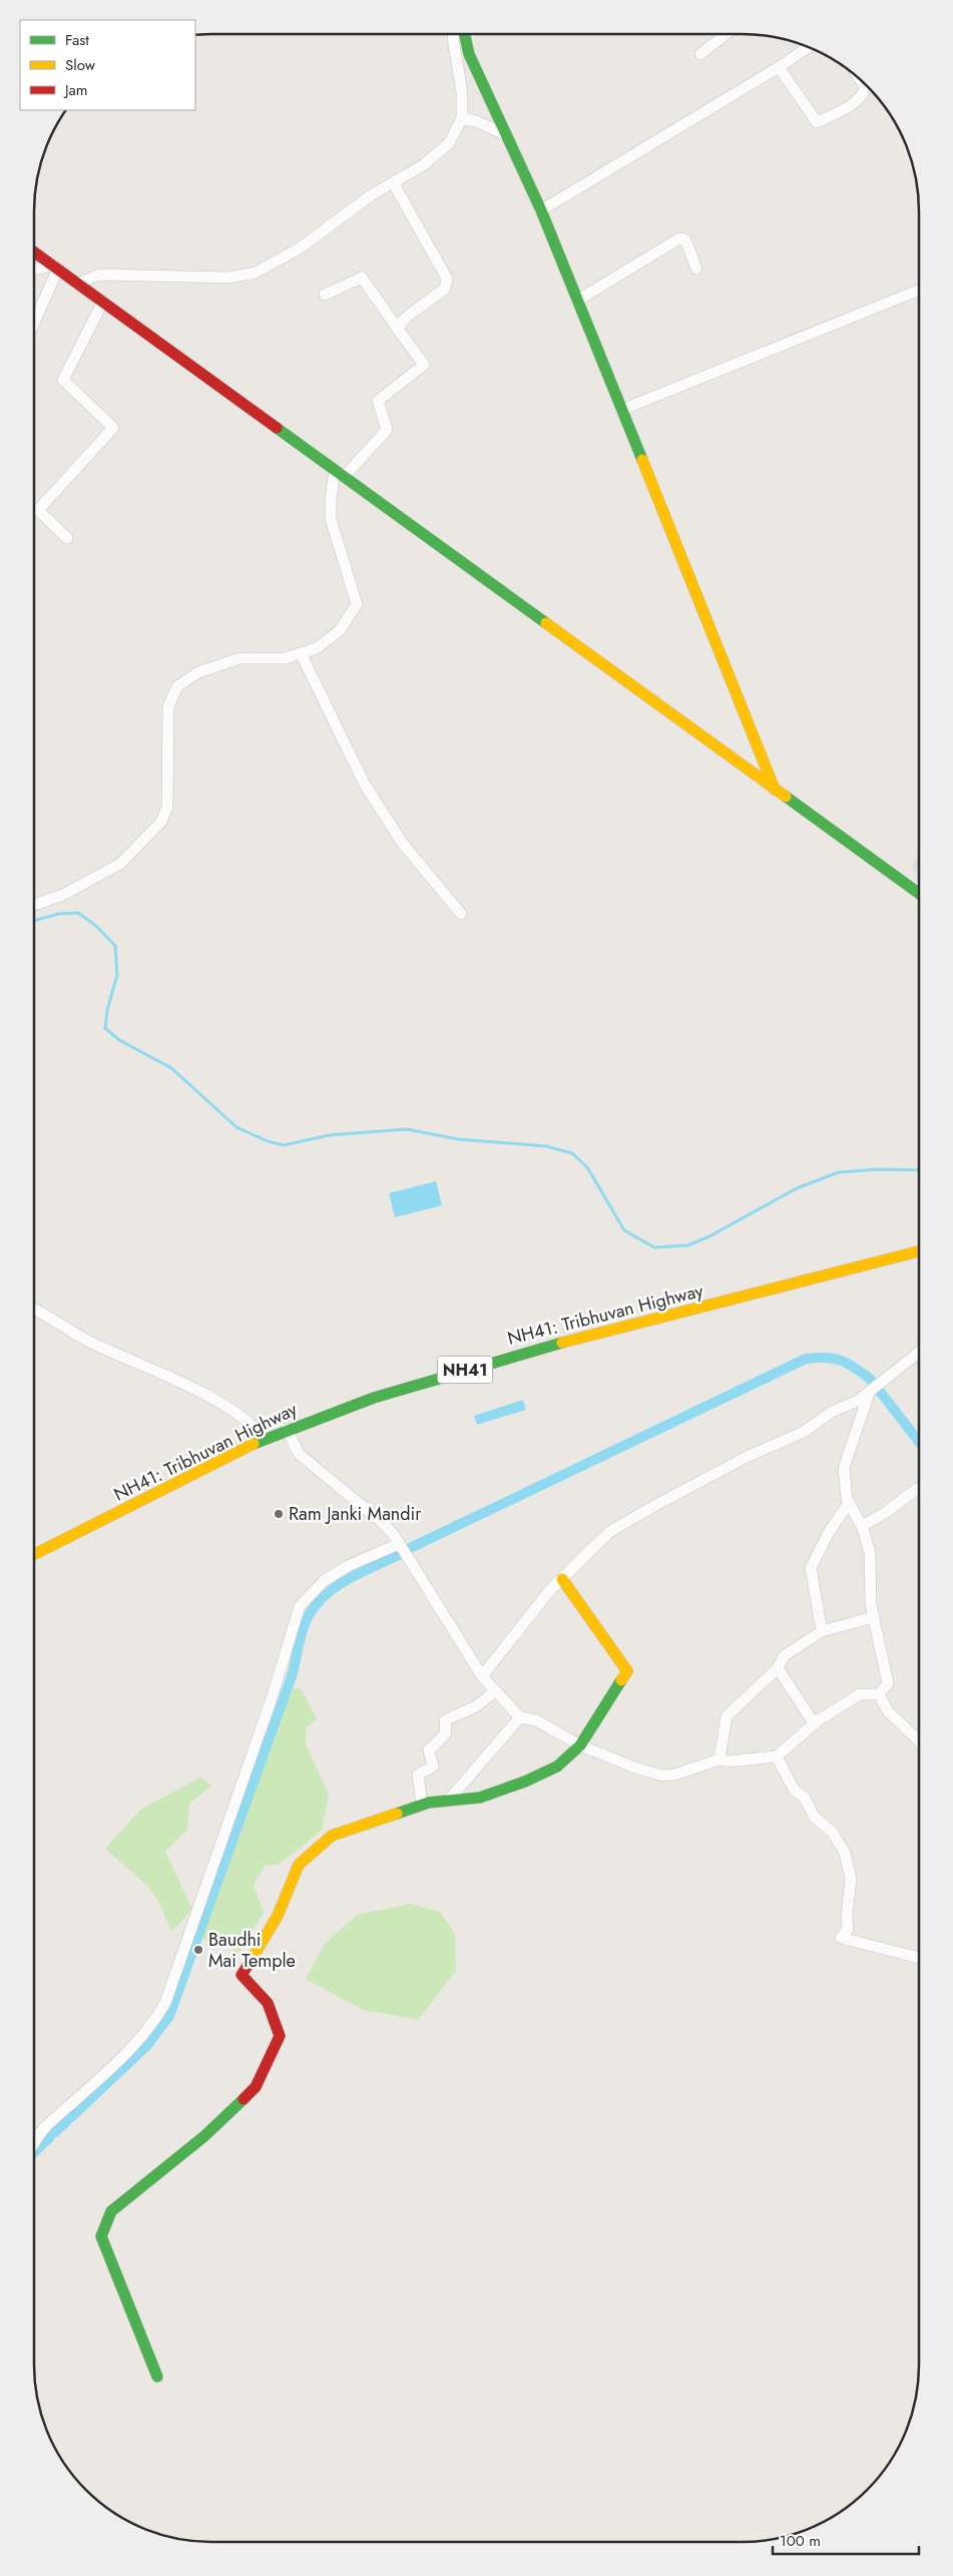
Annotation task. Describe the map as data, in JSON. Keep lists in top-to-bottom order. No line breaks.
{"streets":{"main road":["NH41: Tribhuvan Highway","NH41"]},"places":["Ram Janki Mandir","Baudhi Mai Temple"],"legend":["Fast","Slow","Jam"],"scale_bar":"100 m"}
